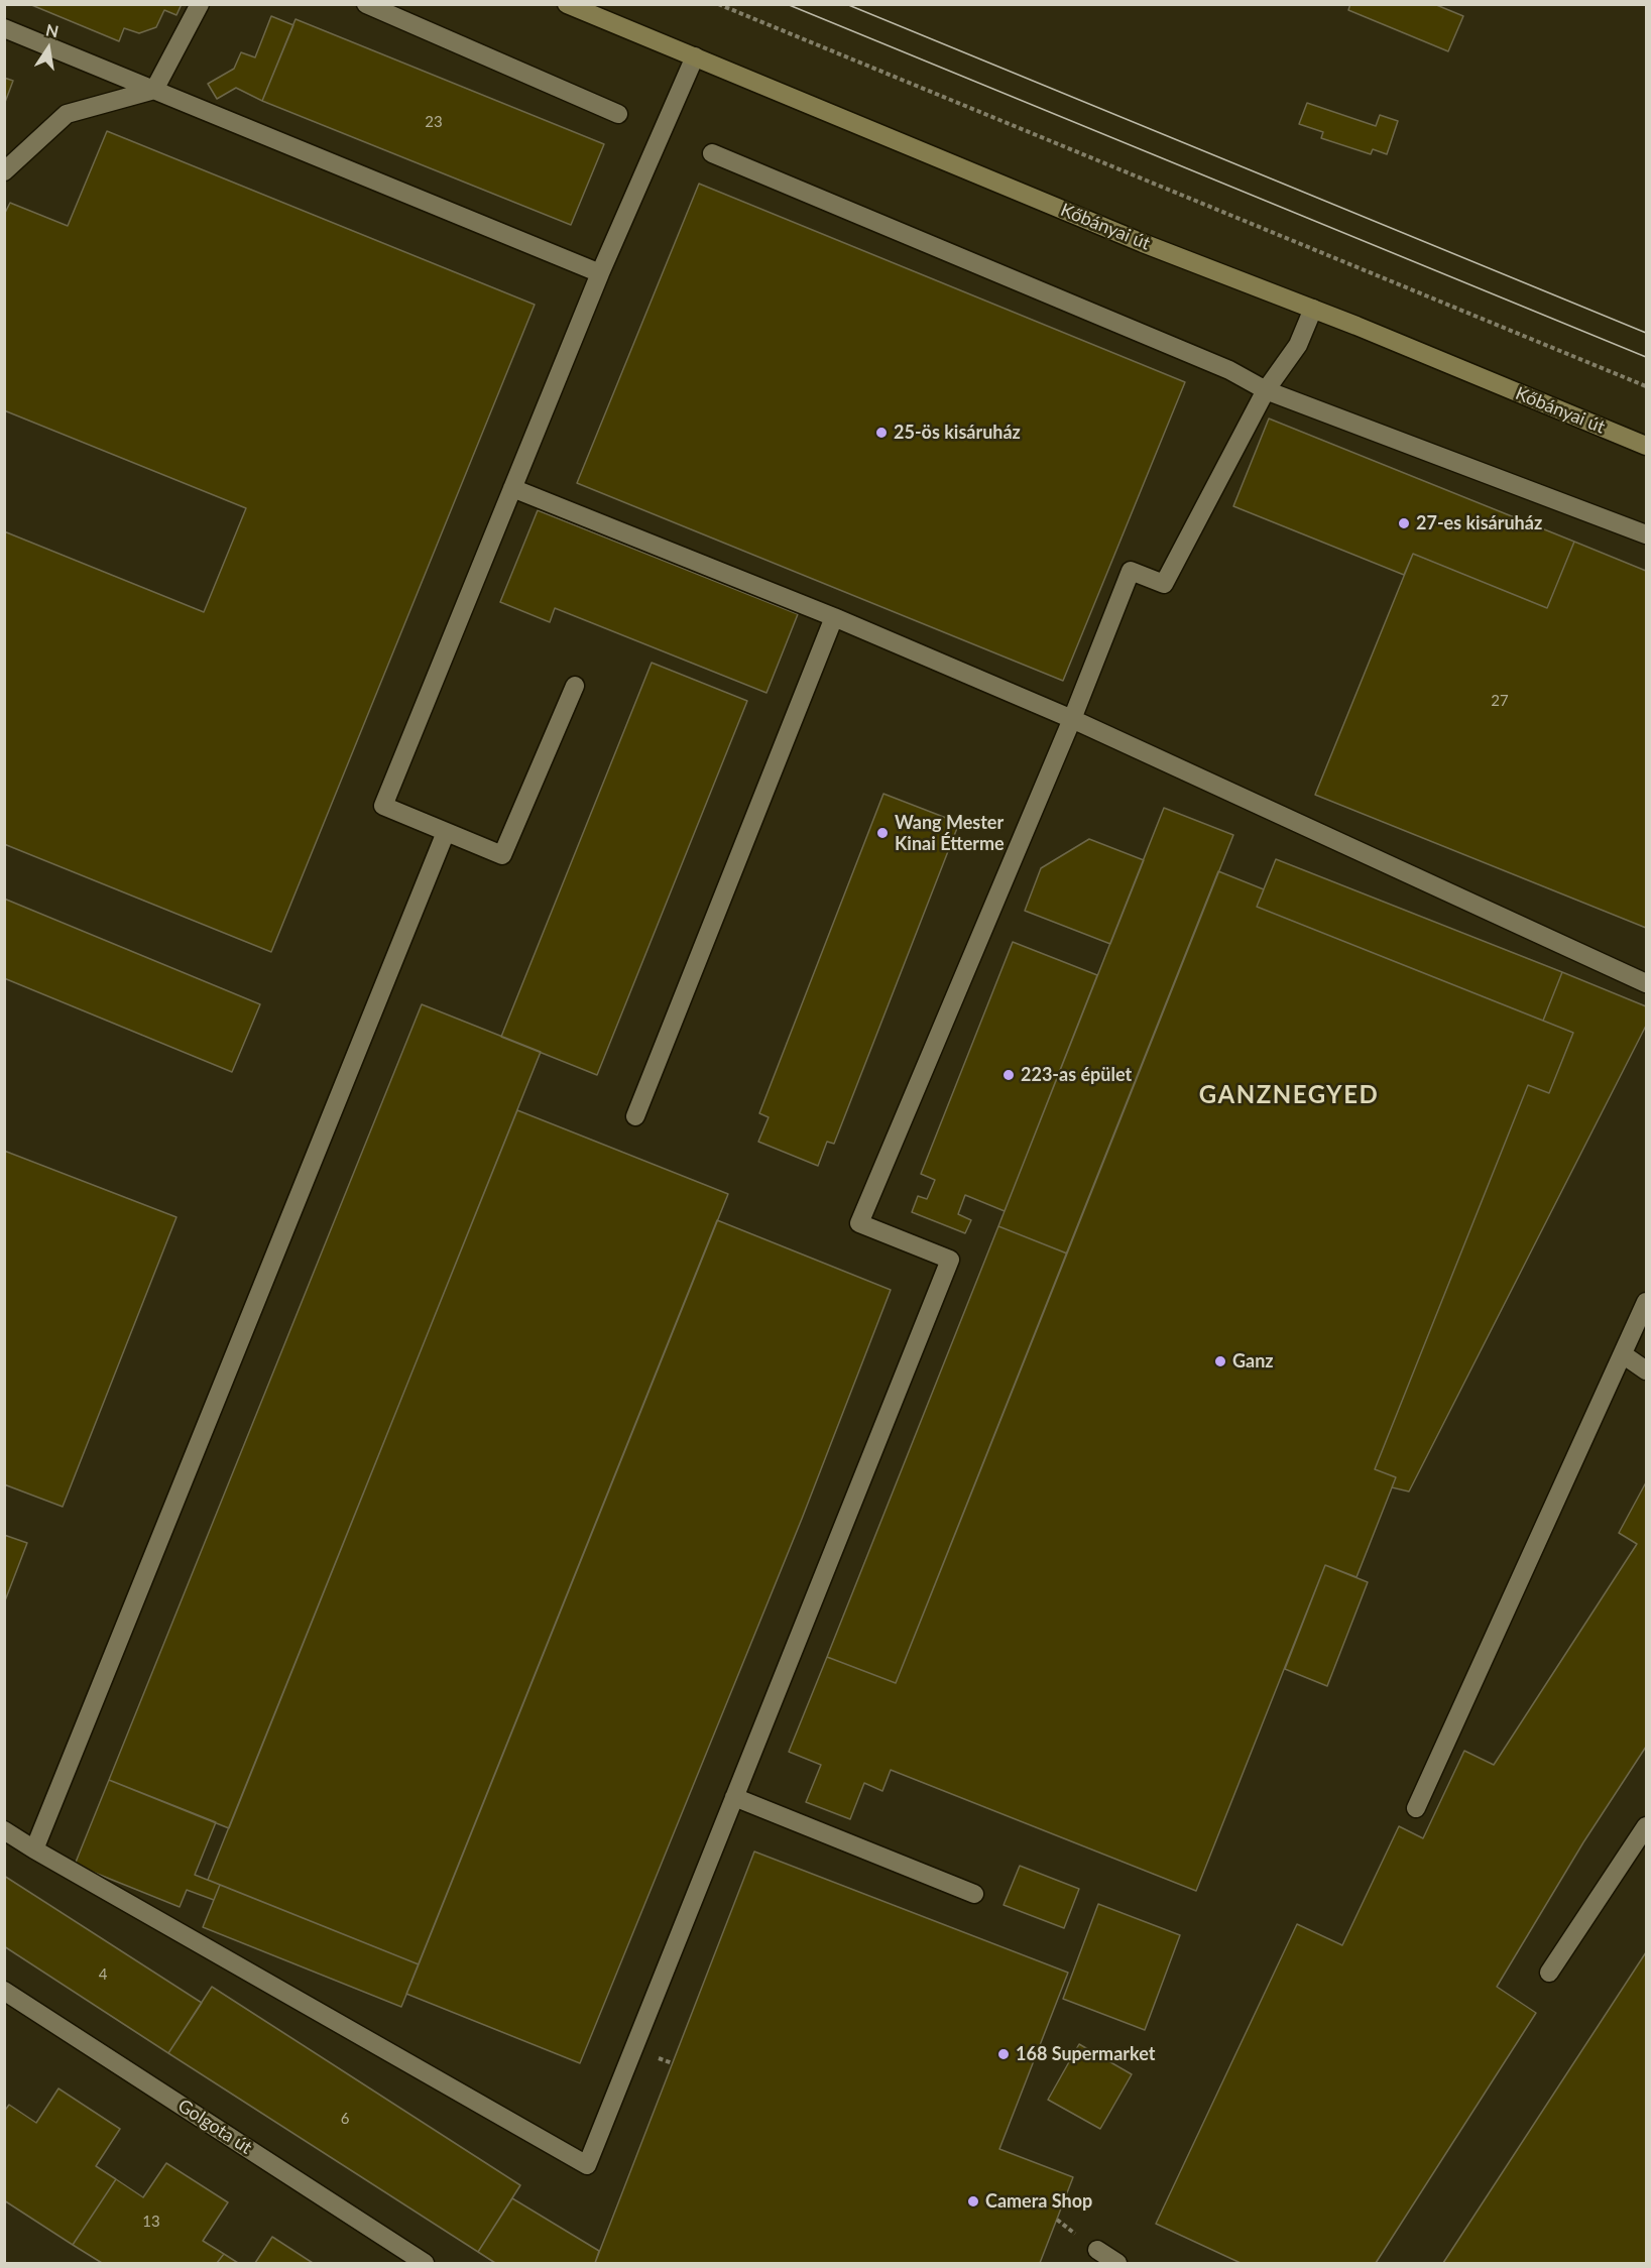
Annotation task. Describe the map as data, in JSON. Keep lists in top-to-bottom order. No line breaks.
{"streets":{"main road":["Kőbányai út"],"street":["Golgota út"]},"districts":["GANZNEGYED"],"places":["25-ös kisáruház","27-es kisáruház","Wang Mester Kinai Étterme","223-as épület","Ganz","168 Supermarket","Camera Shop"],"house_numbers":["23","27","4","6","13"],"north":"top"}
